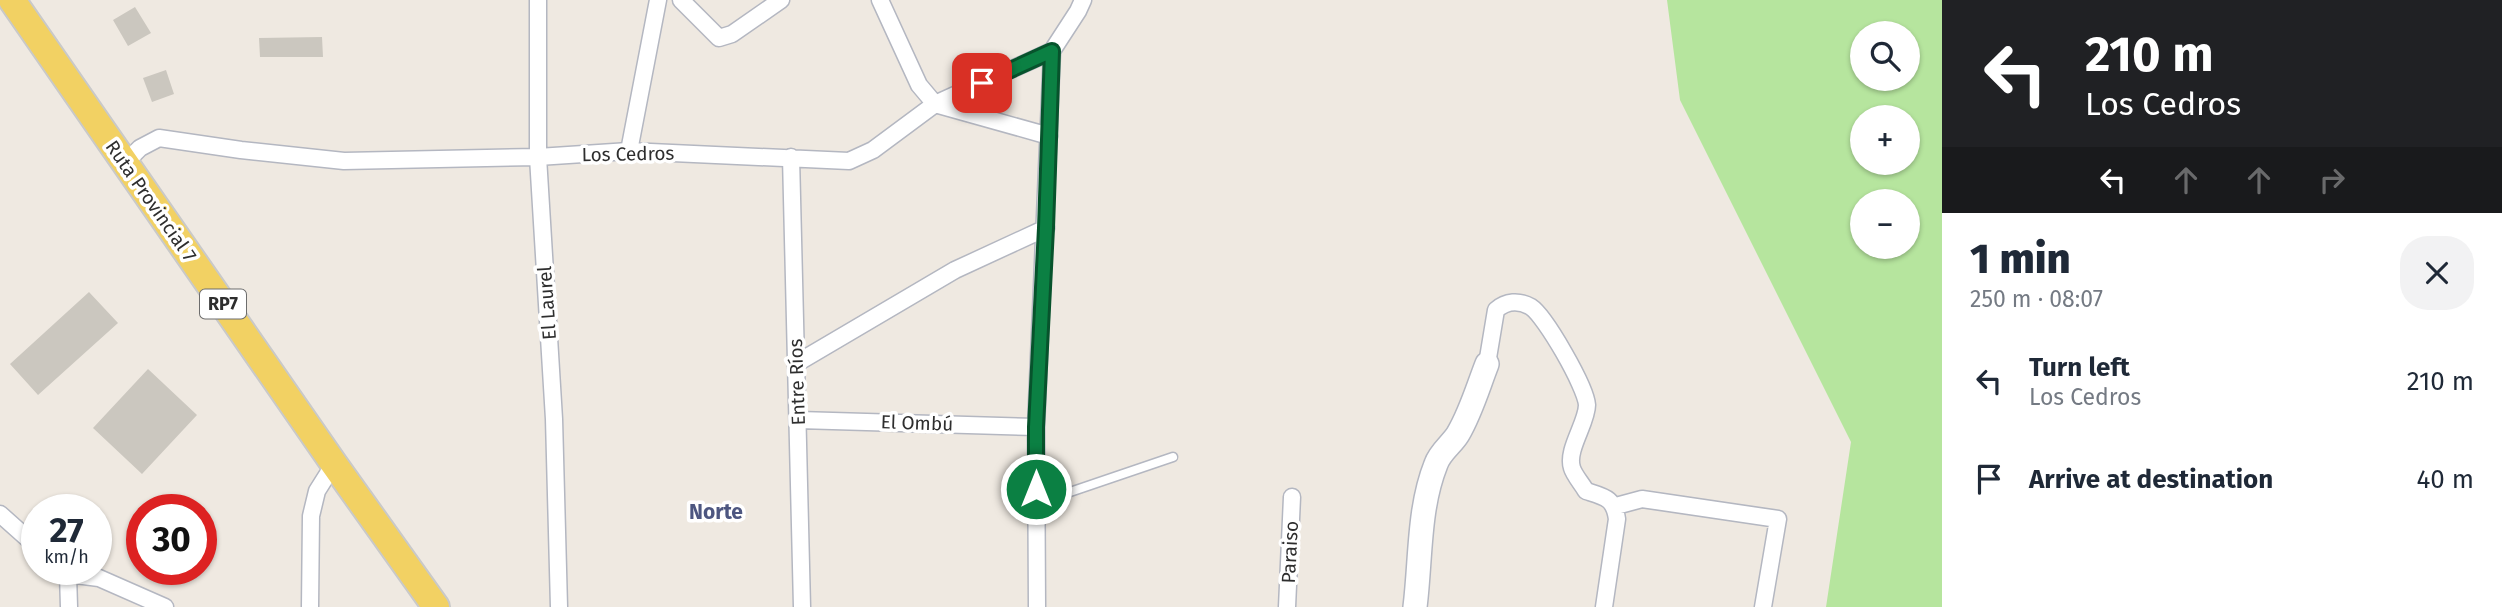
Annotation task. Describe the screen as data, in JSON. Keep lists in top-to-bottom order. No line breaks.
{"streets":{"main road":["Ruta Provincial 7","RP7"],"street":["Los Cedros","El Laurel","Entre Ríos","El Ombú","Paraiso"]},"crossings":[["Los Cedros","Ruta Provincial 7"],["Los Cedros","El Laurel"],["Los Cedros","Entre Ríos"],["Entre Ríos","El Ombú"]],"districts":["Norte"],"page":{"turn":["210 m","Los Cedros"],"map_buttons":["+","−"],"heading":["1 min","250 m · 08:07"],"list":[{"name":"Turn left","note":"Los Cedros","value":"210 m"},{"name":"Arrive at destination","value":"40 m"}],"speed":"27 km/h","limit":"30"}}
